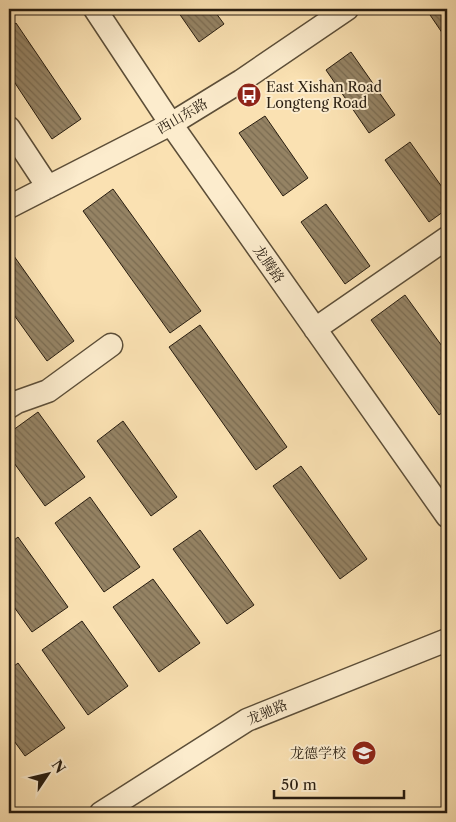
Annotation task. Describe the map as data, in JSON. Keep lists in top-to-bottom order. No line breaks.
{"streets":{"street":["西山东路","龙腾路","龙驰路"]},"crossings":[["西山东路","龙腾路"]],"places":{"bus stop":["East Xishan Road Longteng Road"],"school or university":["龙德学校"]},"scale_bar":"50 m","north":"top right"}
